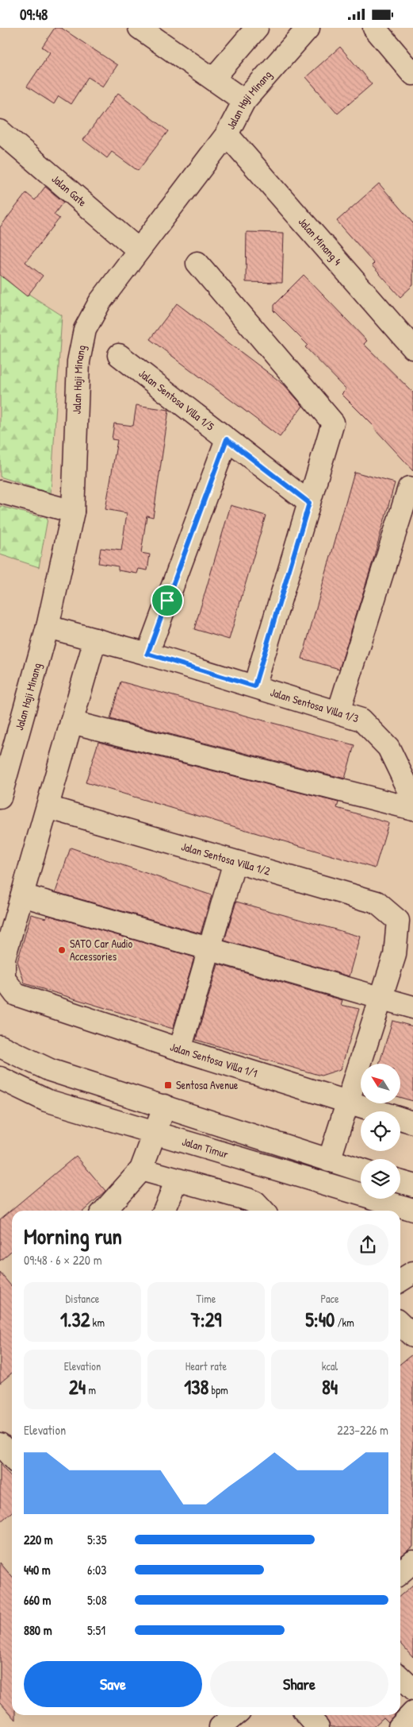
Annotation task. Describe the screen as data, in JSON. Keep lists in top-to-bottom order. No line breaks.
{"streets":{"street":["Jalan Haji Minang","Jalan Gate","Jalan Minang 4","Jalan Sentosa Villa 1/5","Jalan Sentosa Villa 1/3","Jalan Sentosa Villa 1/2","Jalan Sentosa Villa 1/1","Jalan Timur"]},"crossings":[["Jalan Haji Minang","Jalan Gate"],["Jalan Haji Minang","Jalan Minang 4"],["Jalan Haji Minang","Jalan Sentosa Villa 1/3"]],"places":{"other":["SATO Car Audio Accessories"],"transit":["Sentosa Avenue"]},"north":"top left","page":{"status":"09:48","heading":["Morning run","09:48 · 6 × 220 m"],"stats":[["Distance","1.32 km"],["Time","7:29"],["Pace","5:40 /km"],["Elevation","24 m"],["Heart rate","138 bpm"],["kcal","84"]],"chart":["Elevation","223–226 m"],"list":[{"name":"220 m","note":"5:35"},{"name":"440 m","note":"6:03"},{"name":"660 m","note":"5:08"},{"name":"880 m","note":"5:51"}],"buttons":["Save","Share"]}}
